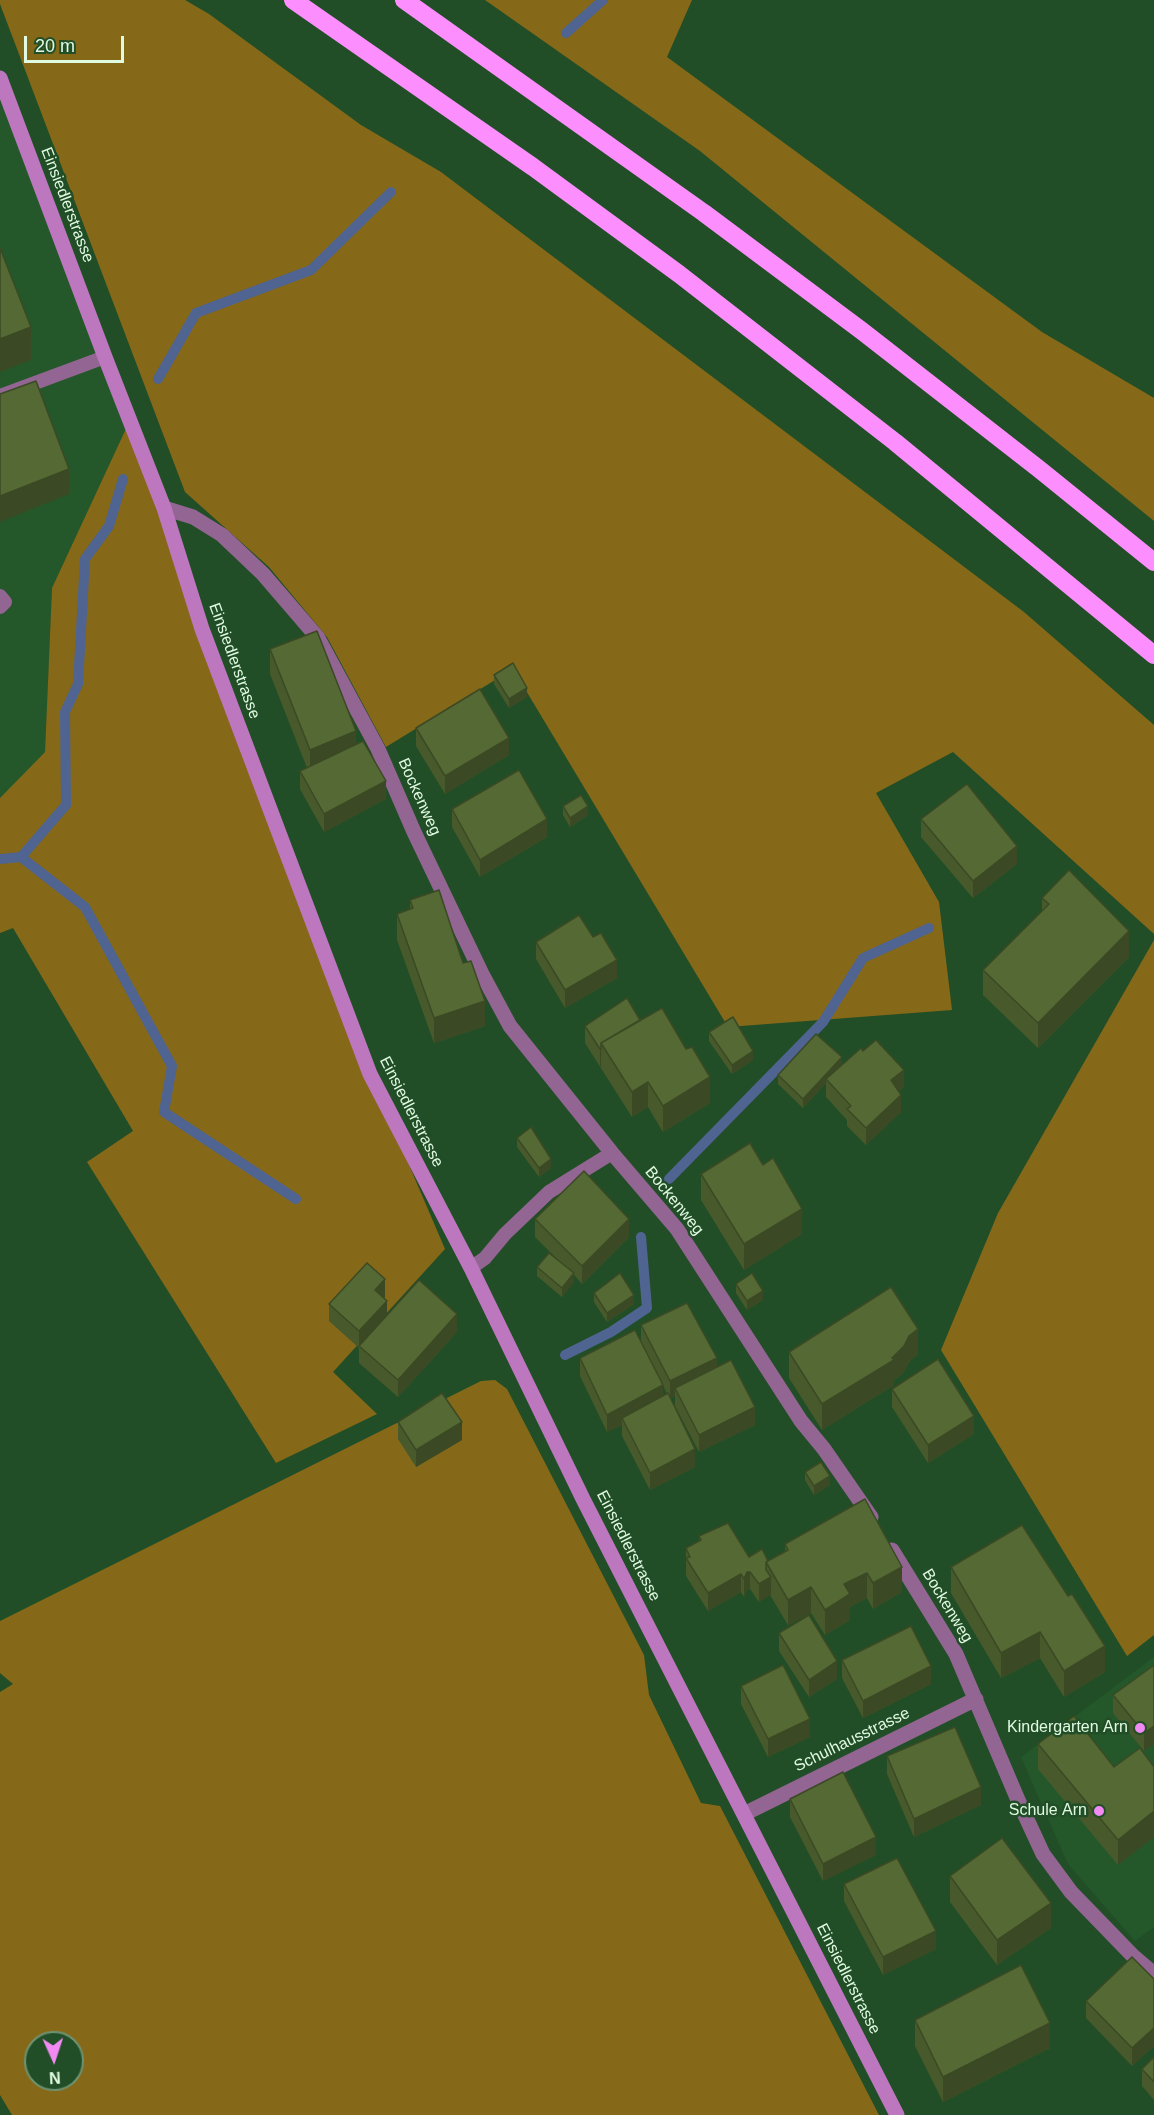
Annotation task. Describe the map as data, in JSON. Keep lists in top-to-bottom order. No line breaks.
{"streets":{"street":["Einsiedlerstrasse","Bockenweg","Schulhausstrasse"]},"crossings":[["Einsiedlerstrasse","Bockenweg"],["Einsiedlerstrasse","Schulhausstrasse"],["Bockenweg","Schulhausstrasse"]],"places":["Kindergarten Arn","Schule Arn"],"scale_bar":"20 m","north":"bottom"}
